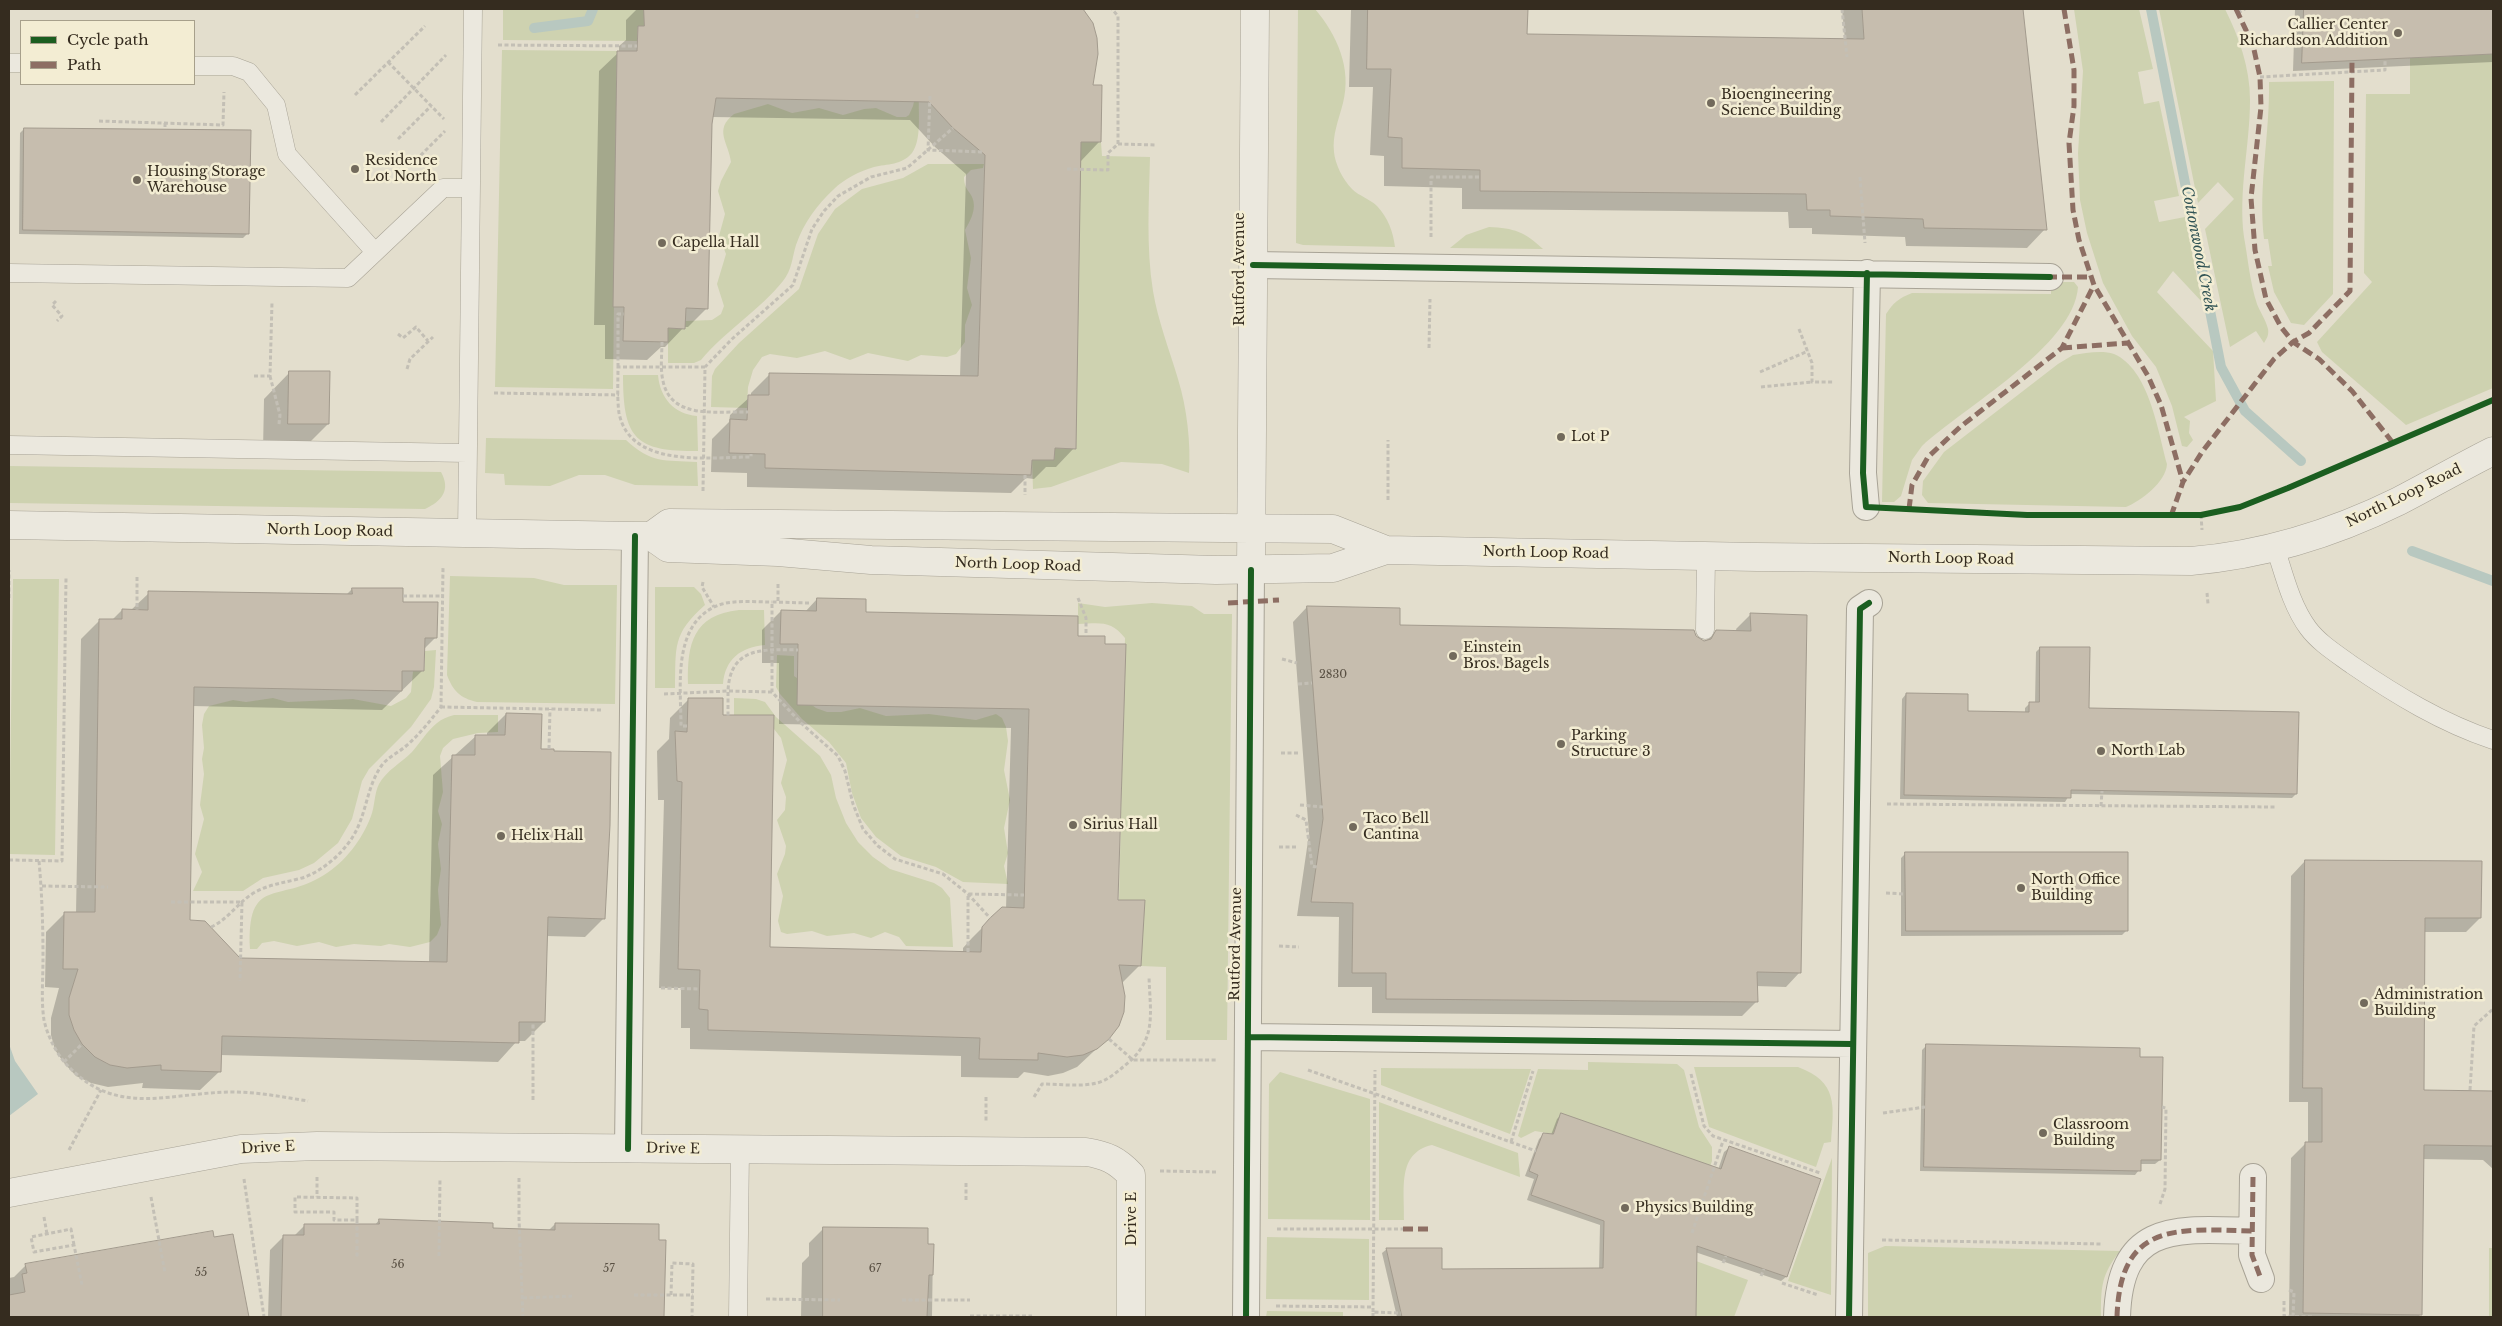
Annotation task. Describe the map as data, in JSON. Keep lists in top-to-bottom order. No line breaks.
{"streets":{"street":["Rutford Avenue","North Loop Road","Drive E"]},"crossings":[["Rutford Avenue","North Loop Road"]],"water":["Cottonwood Creek"],"places":["Callier Center Richardson Addition","Bioengineering Science Building","Residence Lot North","Housing Storage Warehouse","Capella Hall","Lot P","Einstein Bros. Bagels","Parking Structure 3","North Lab","Sirius Hall","Taco Bell Cantina","Helix Hall","North Office Building","Administration Building","Classroom Building","Physics Building"],"house_numbers":["2830","56","57","67","55"],"legend":["Cycle path","Path"]}
